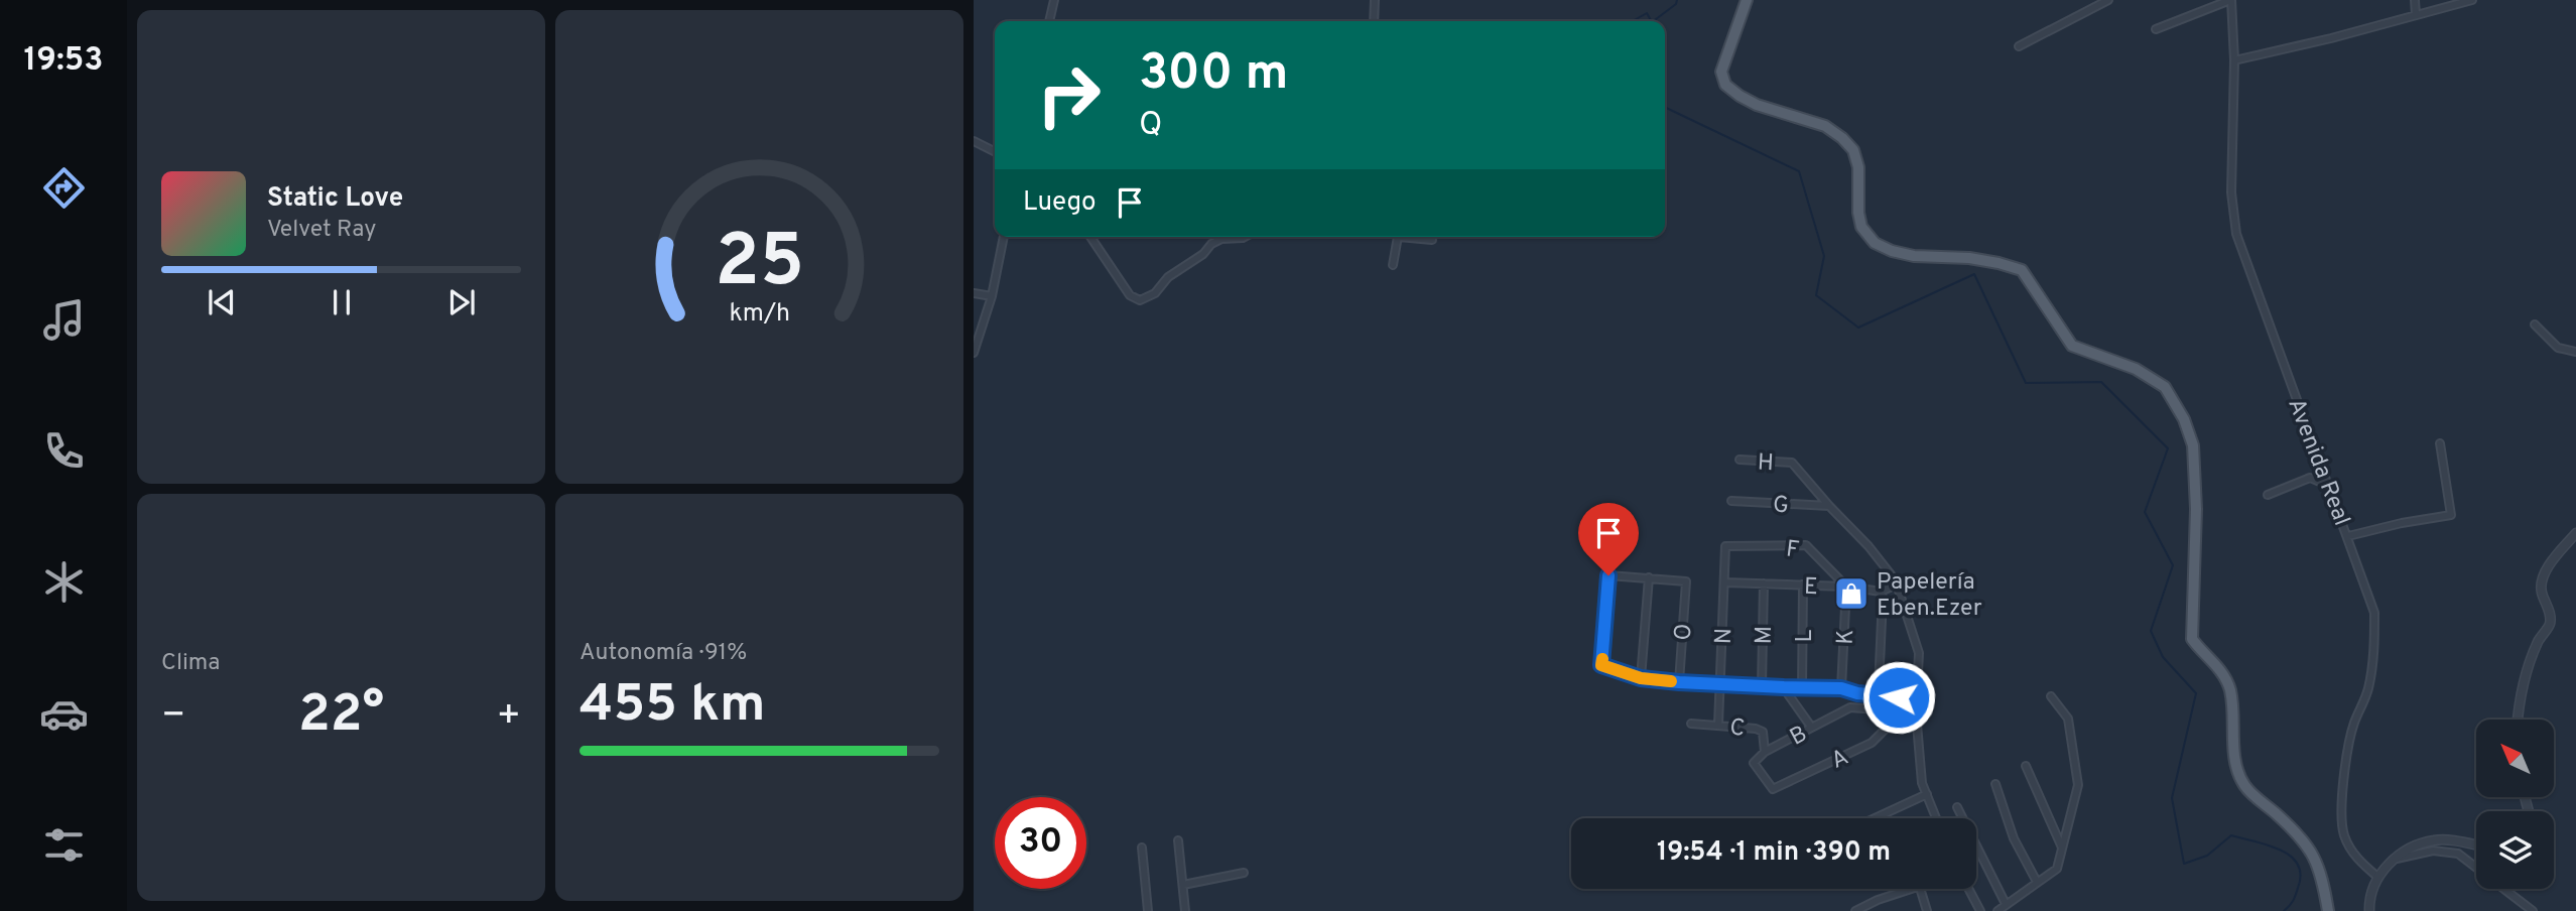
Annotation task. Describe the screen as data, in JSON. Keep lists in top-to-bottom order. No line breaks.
{"streets":{"street":["H","Avenida Real","G","F","E","O","M","N","L","K","C","B","A"]},"crossings":[["H","G"],["F","E"],["F","N"],["F","K"],["E","M"],["E","N"],["E","L"],["E","K"],["N","C"],["C","B"],["B","A"]],"places":{"shop":["Papelería Eben.Ezer"]},"north":"top left","page":{"tabs":"19:53","turn":["300 m","Q"],"then":"Luego","song":["Static Love","Velvet Ray"],"tile":["Clima",["Autonomía · 91%","455 km"]],"heat":["−","22°","+"],"limit":"30","trip":"19:54 · 1 min · 390 m","gauge":["25","km/h"]}}
